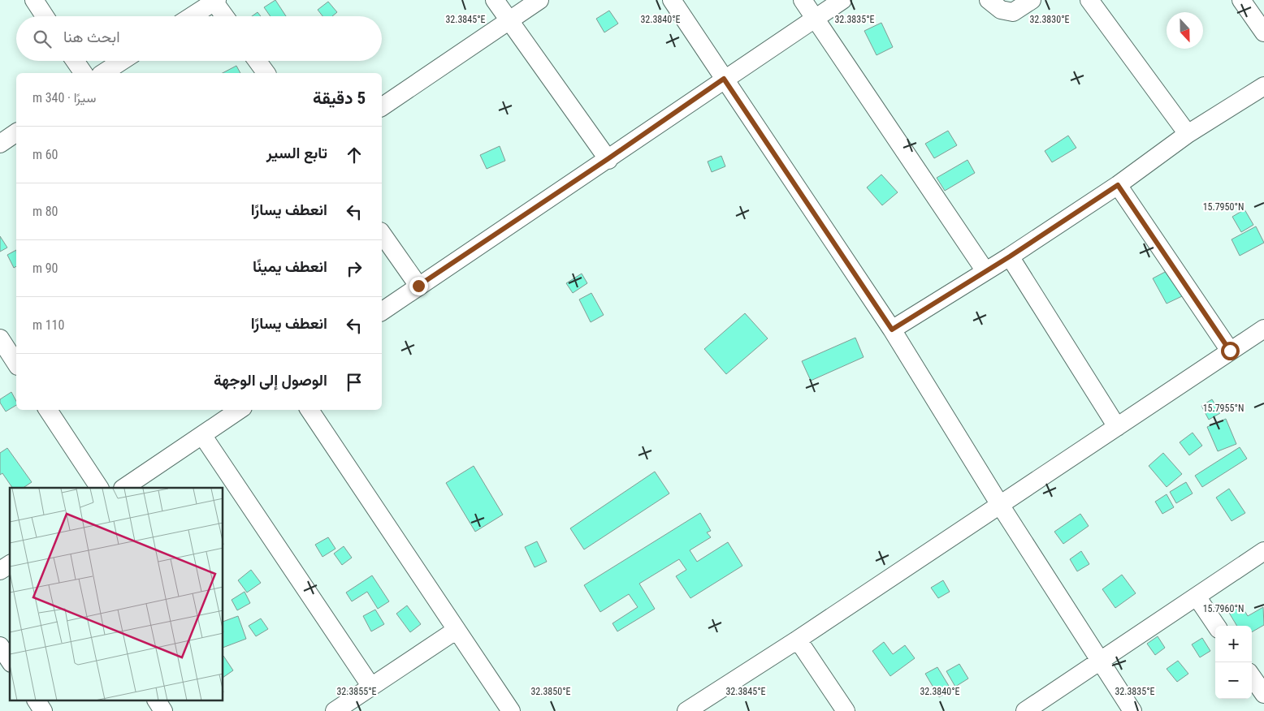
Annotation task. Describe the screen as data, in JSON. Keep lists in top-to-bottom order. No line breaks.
{"north":"bottom","page":{"search":"ابحث هنا","heading":["5 دقيقة","سيرًا · 340 m"],"list":[["تابع السير","60 m"],["انعطف يسارًا","80 m"],["انعطف يمينًا","90 m"],["انعطف يسارًا","110 m"],"الوصول إلى الوجهة"],"map_buttons":["+","−"]},"coordinates":["32.3845°E","32.3840°E","32.3835°E","32.3830°E","15.7950°N","15.7955°N","15.7960°N","32.3855°E","32.3850°E"]}
